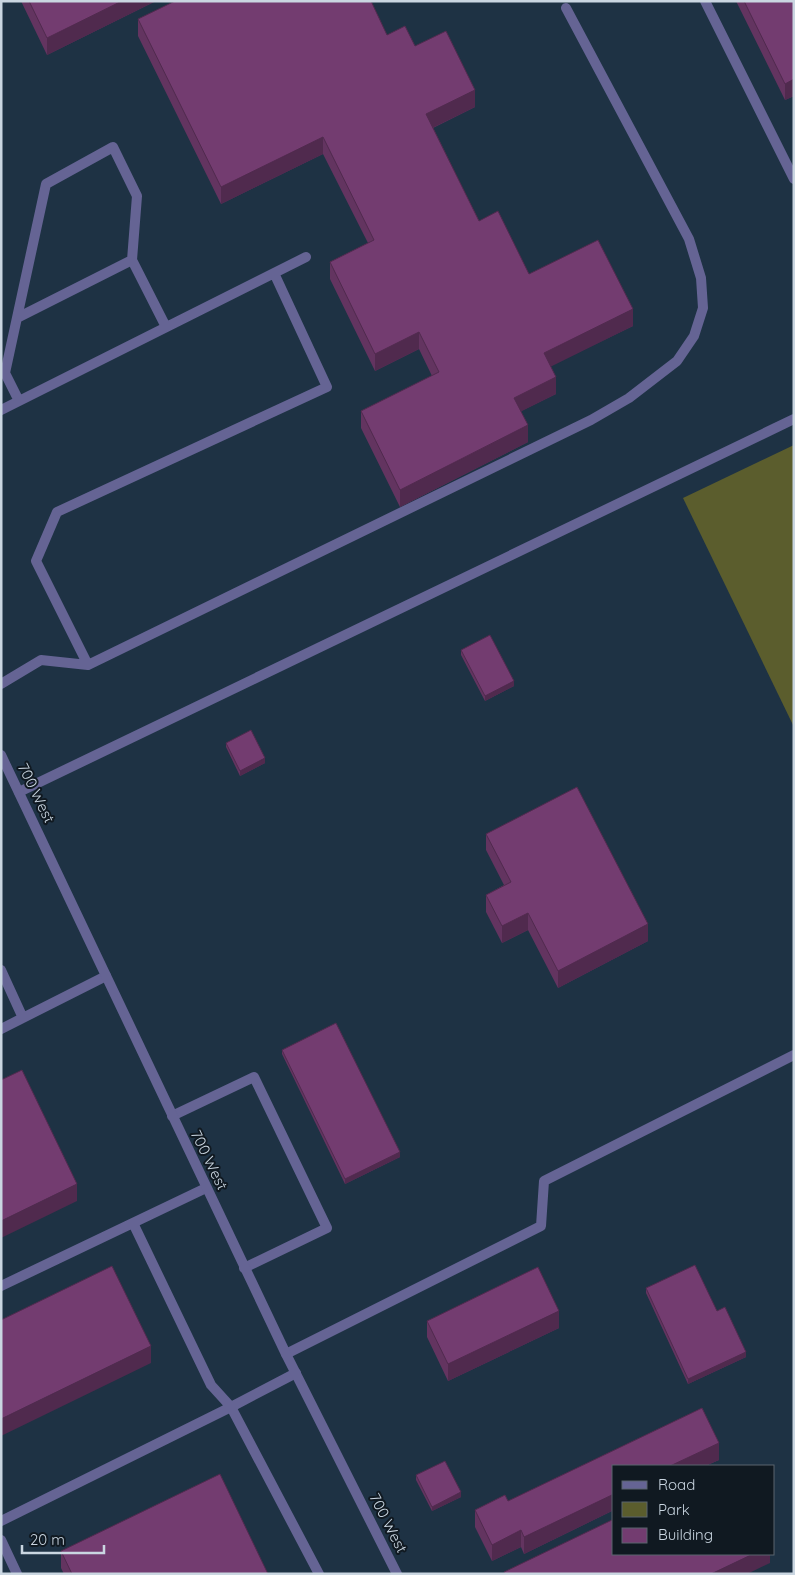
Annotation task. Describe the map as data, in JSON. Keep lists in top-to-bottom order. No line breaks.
{"streets":{"street":["700 West"]},"legend":["Road","Park","Building"],"scale_bar":"20 m"}
